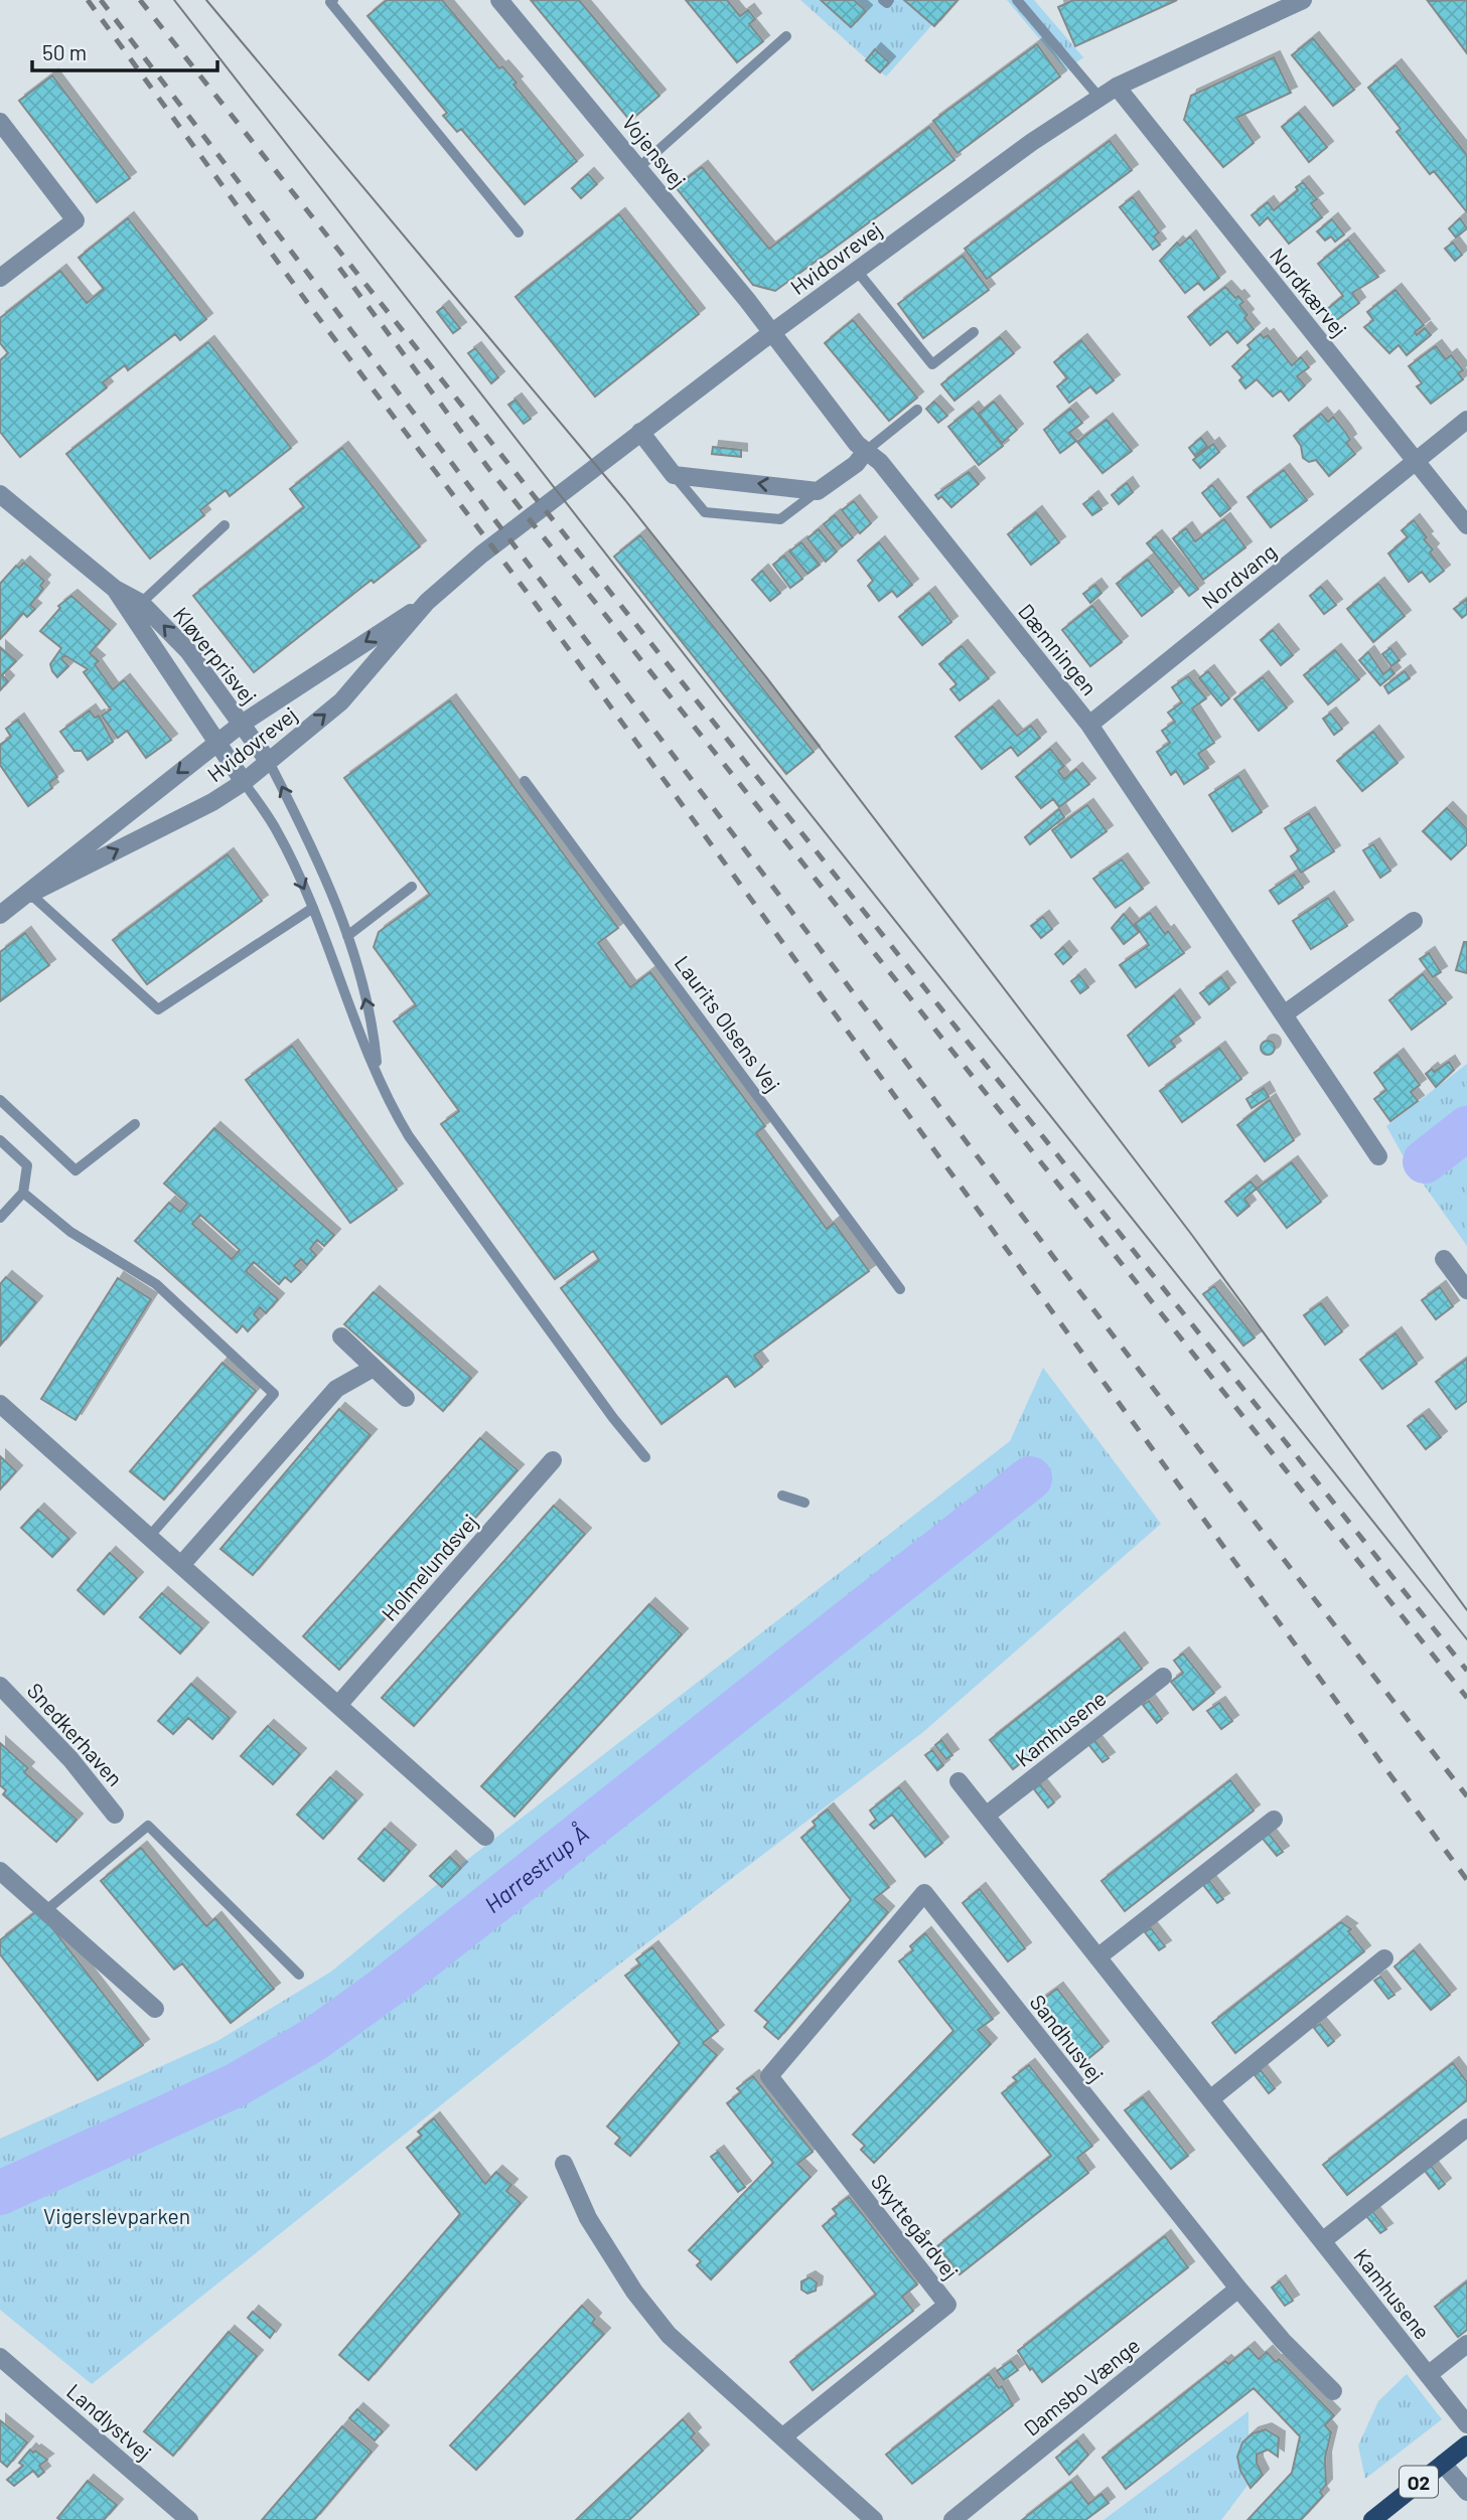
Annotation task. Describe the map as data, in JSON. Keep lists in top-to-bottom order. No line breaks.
{"streets":{"main road":["O2"],"street":["Vojensvej","Hvidovrevej","Nordkærvej","Nordvang","Dæmningen","Kløverprisvej","Holmelundsvej","Kamhusene","Snedkerhaven","Sandhusvej","Skyttegårdvej","Damsbo Vænge","Landlystvej"],"lane":["Laurits Olsens Vej"]},"crossings":[["Vojensvej","Hvidovrevej"],["Vojensvej","Dæmningen"],["Hvidovrevej","Nordkærvej"],["Hvidovrevej","Dæmningen"],["Hvidovrevej","Kløverprisvej"],["Nordkærvej","Nordvang"],["Nordvang","Dæmningen"],["Sandhusvej","Skyttegårdvej"],["Sandhusvej","Damsbo Vænge"]],"water":["Harrestrup Å"],"parks":["Vigerslevparken"],"scale_bar":"50 m"}
